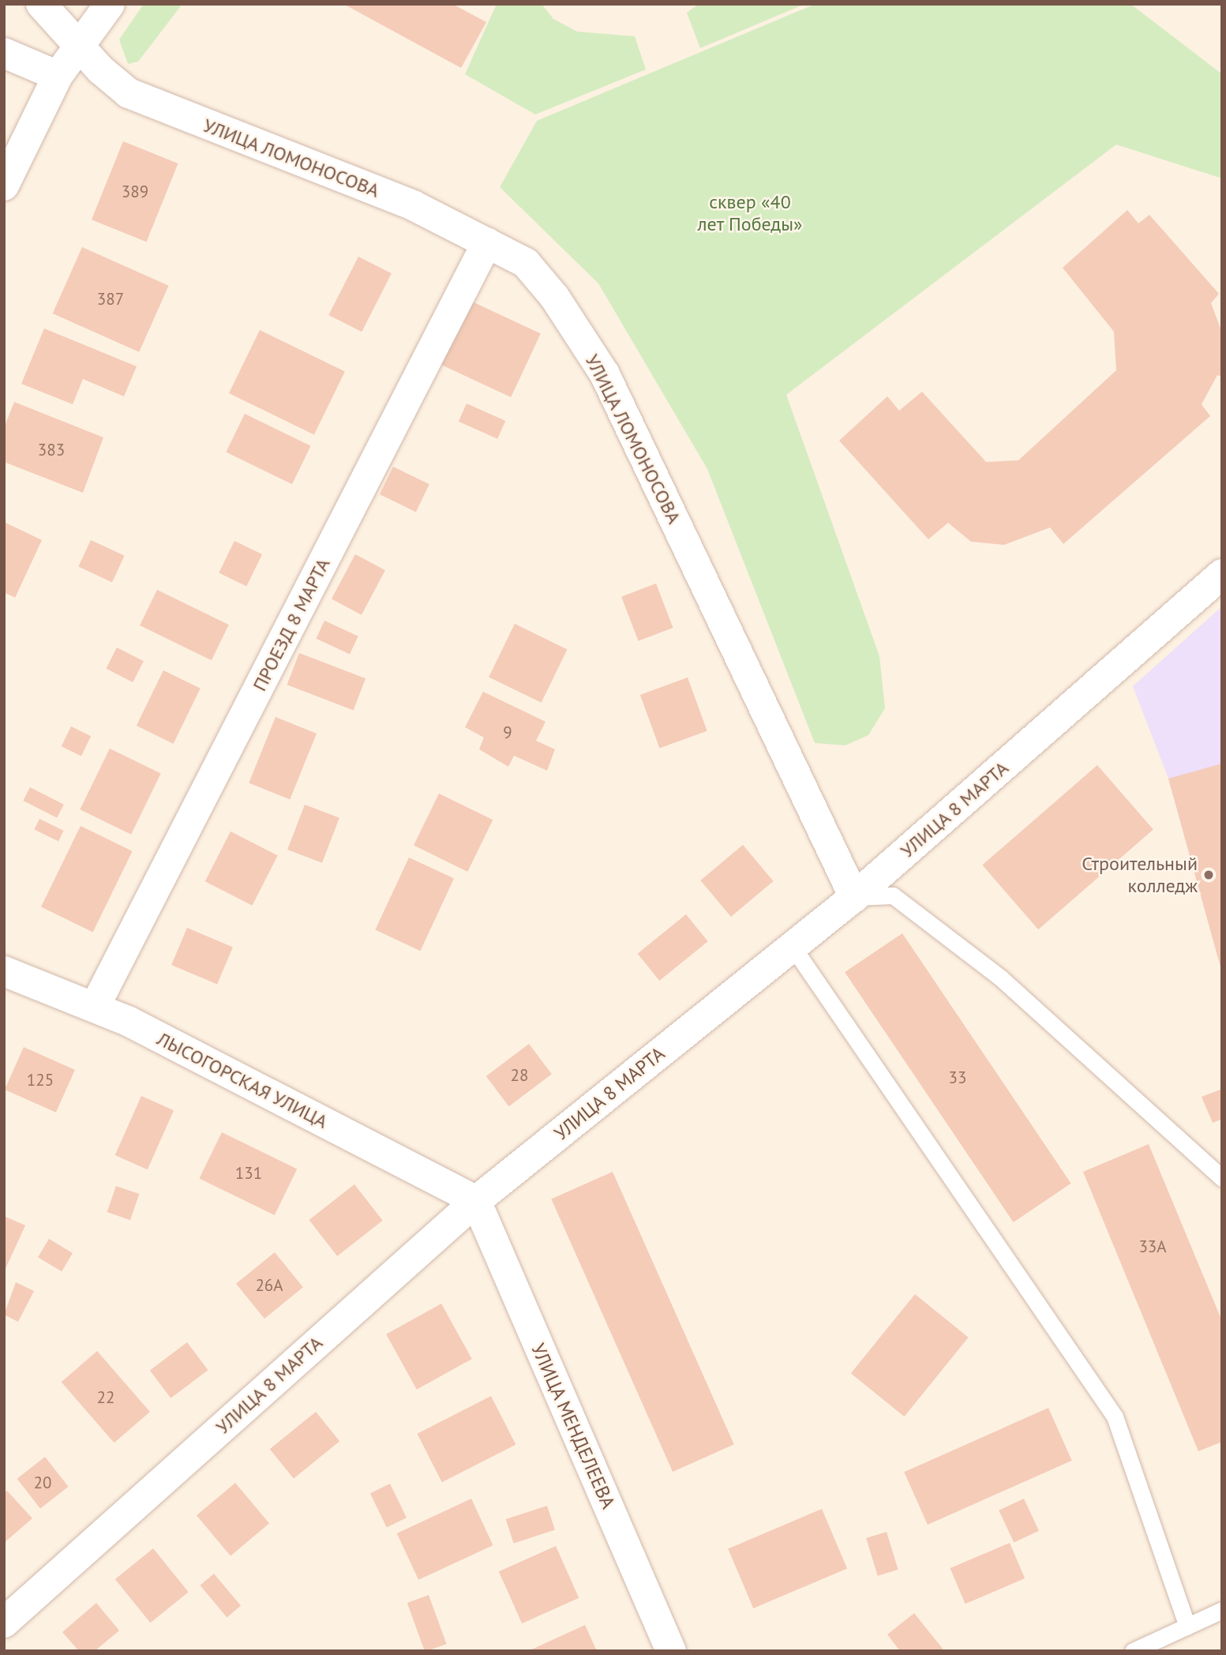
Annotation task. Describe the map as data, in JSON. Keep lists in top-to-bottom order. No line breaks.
{"streets":{"street":["УЛИЦА ЛОМОНОСОВА","ПРОЕЗД 8 МАРТА","УЛИЦА 8 МАРТА","ЛЫСОГОРСКАЯ УЛИЦА","УЛИЦА МЕНДЕЛЕЕВА"]},"crossings":[["УЛИЦА ЛОМОНОСОВА","ПРОЕЗД 8 МАРТА"],["УЛИЦА ЛОМОНОСОВА","УЛИЦА 8 МАРТА"],["ПРОЕЗД 8 МАРТА","ЛЫСОГОРСКАЯ УЛИЦА"],["УЛИЦА 8 МАРТА","ЛЫСОГОРСКАЯ УЛИЦА"],["УЛИЦА 8 МАРТА","УЛИЦА МЕНДЕЛЕЕВА"],["ЛЫСОГОРСКАЯ УЛИЦА","УЛИЦА МЕНДЕЛЕЕВА"]],"parks":["cквер «40 лет Победы»"],"places":["Строительный колледж"],"house_numbers":["389","387","383","9","28","33","125","131","33А","26А","22","20"]}
